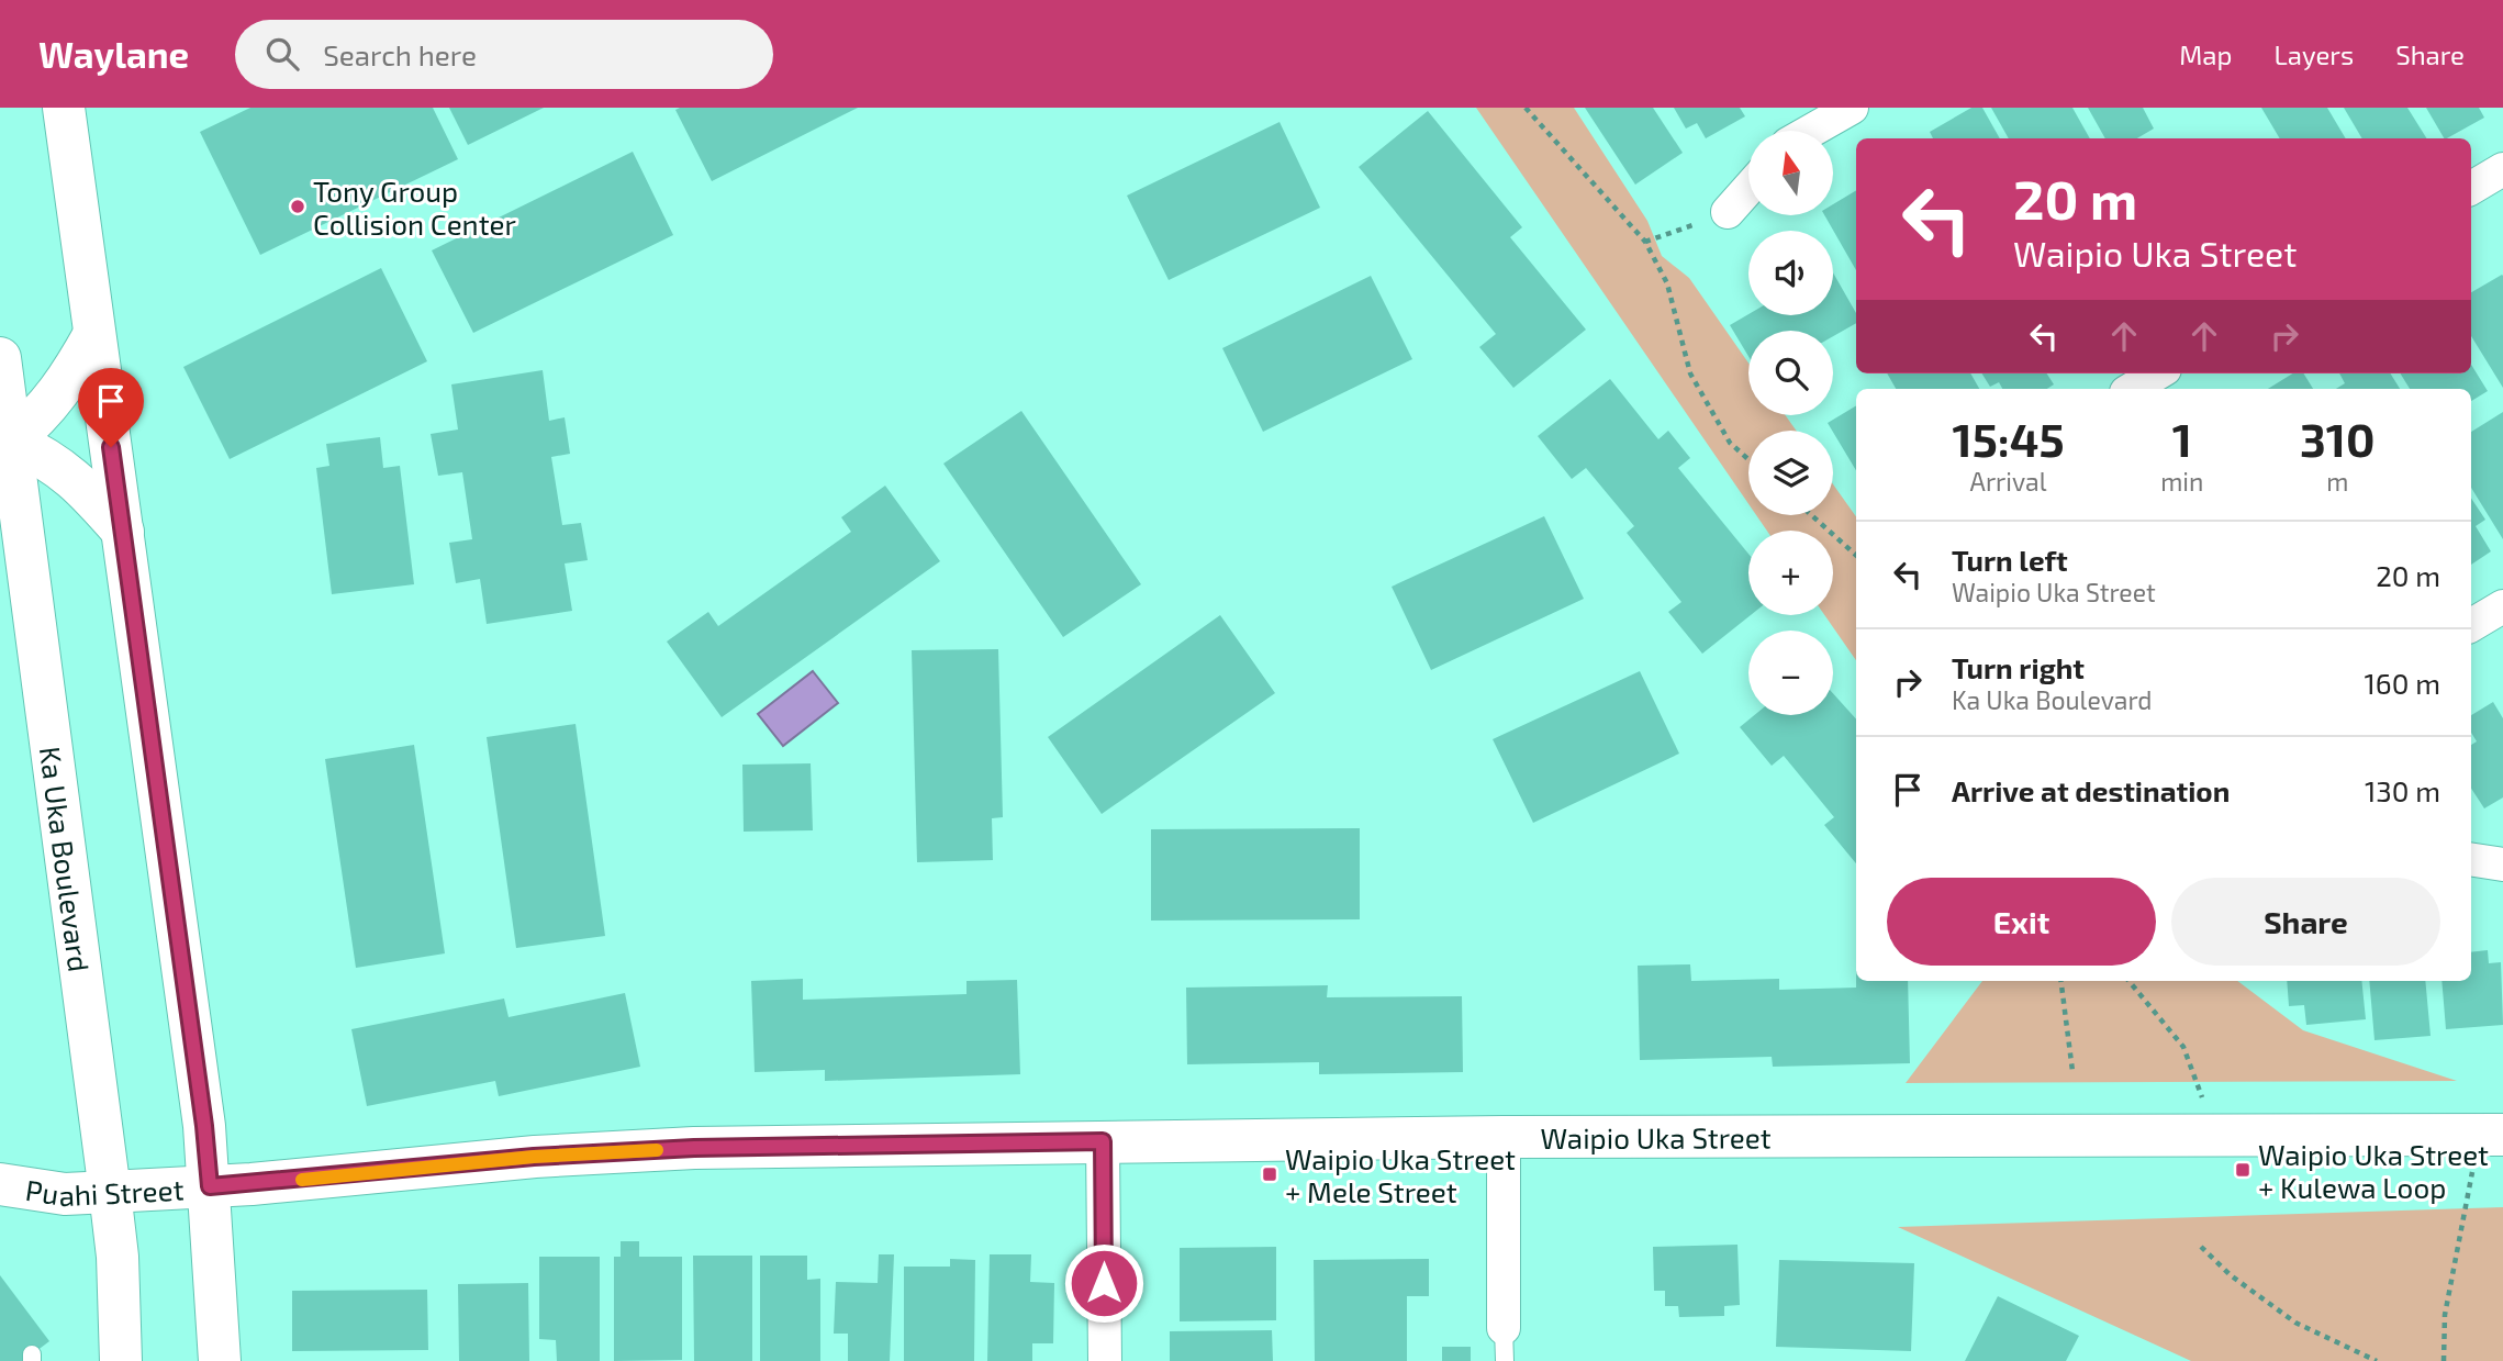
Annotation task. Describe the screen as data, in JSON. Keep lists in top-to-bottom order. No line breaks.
{"streets":{"main road":["Ka Uka Boulevard","Waipio Uka Street","Puahi Street"]},"crossings":[["Ka Uka Boulevard","Puahi Street"],["Waipio Uka Street","Puahi Street"]],"places":{"other":["Tony Group Collision Center"],"transit":["Waipio Uka Street + Kulewa Loop","Waipio Uka Street + Mele Street"]},"north":"top","page":{"header":"Waylane","search":"Search here","nav":["Map","Layers","Share"],"map_buttons":["+","−"],"turn":["20 m","Waipio Uka Street"],"eta":["15:45","Arrival","1","min","310","m"],"list":[{"name":"Turn left","note":"Waipio Uka Street","value":"20 m"},{"name":"Turn right","note":"Ka Uka Boulevard","value":"160 m"},{"name":"Arrive at destination","value":"130 m"}],"buttons":["Exit","Share"]}}
